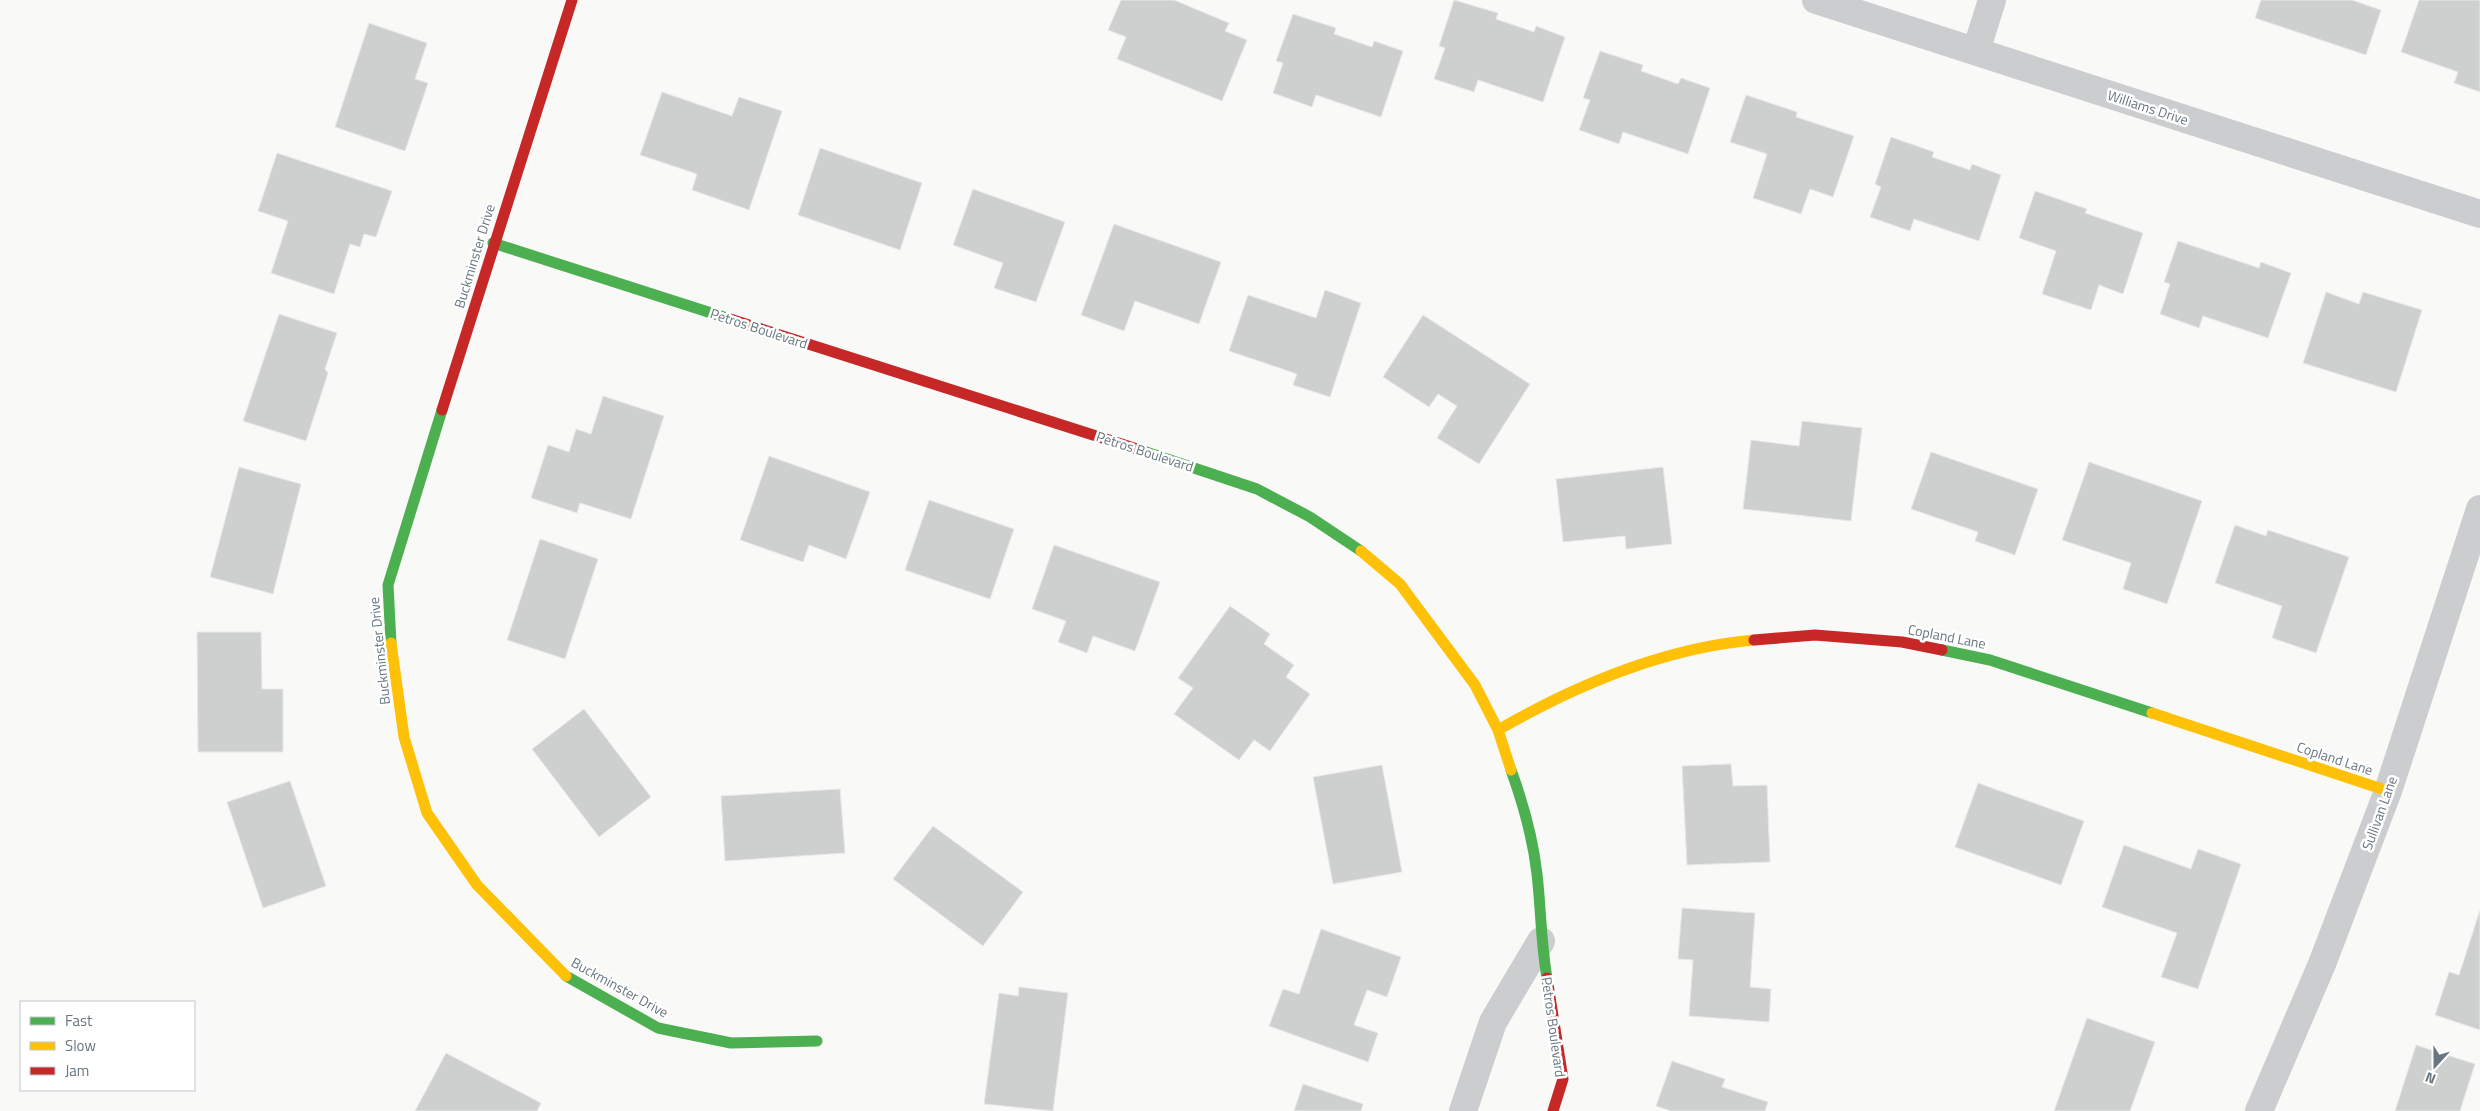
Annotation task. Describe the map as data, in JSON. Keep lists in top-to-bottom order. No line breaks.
{"streets":{"street":["Williams Drive","Buckminster Drive","Petros Boulevard","Copland Lane","Sullivan Lane"]},"crossings":[["Buckminster Drive","Petros Boulevard"],["Petros Boulevard","Copland Lane"],["Copland Lane","Sullivan Lane"]],"legend":["Fast","Slow","Jam"],"north":"bottom"}
